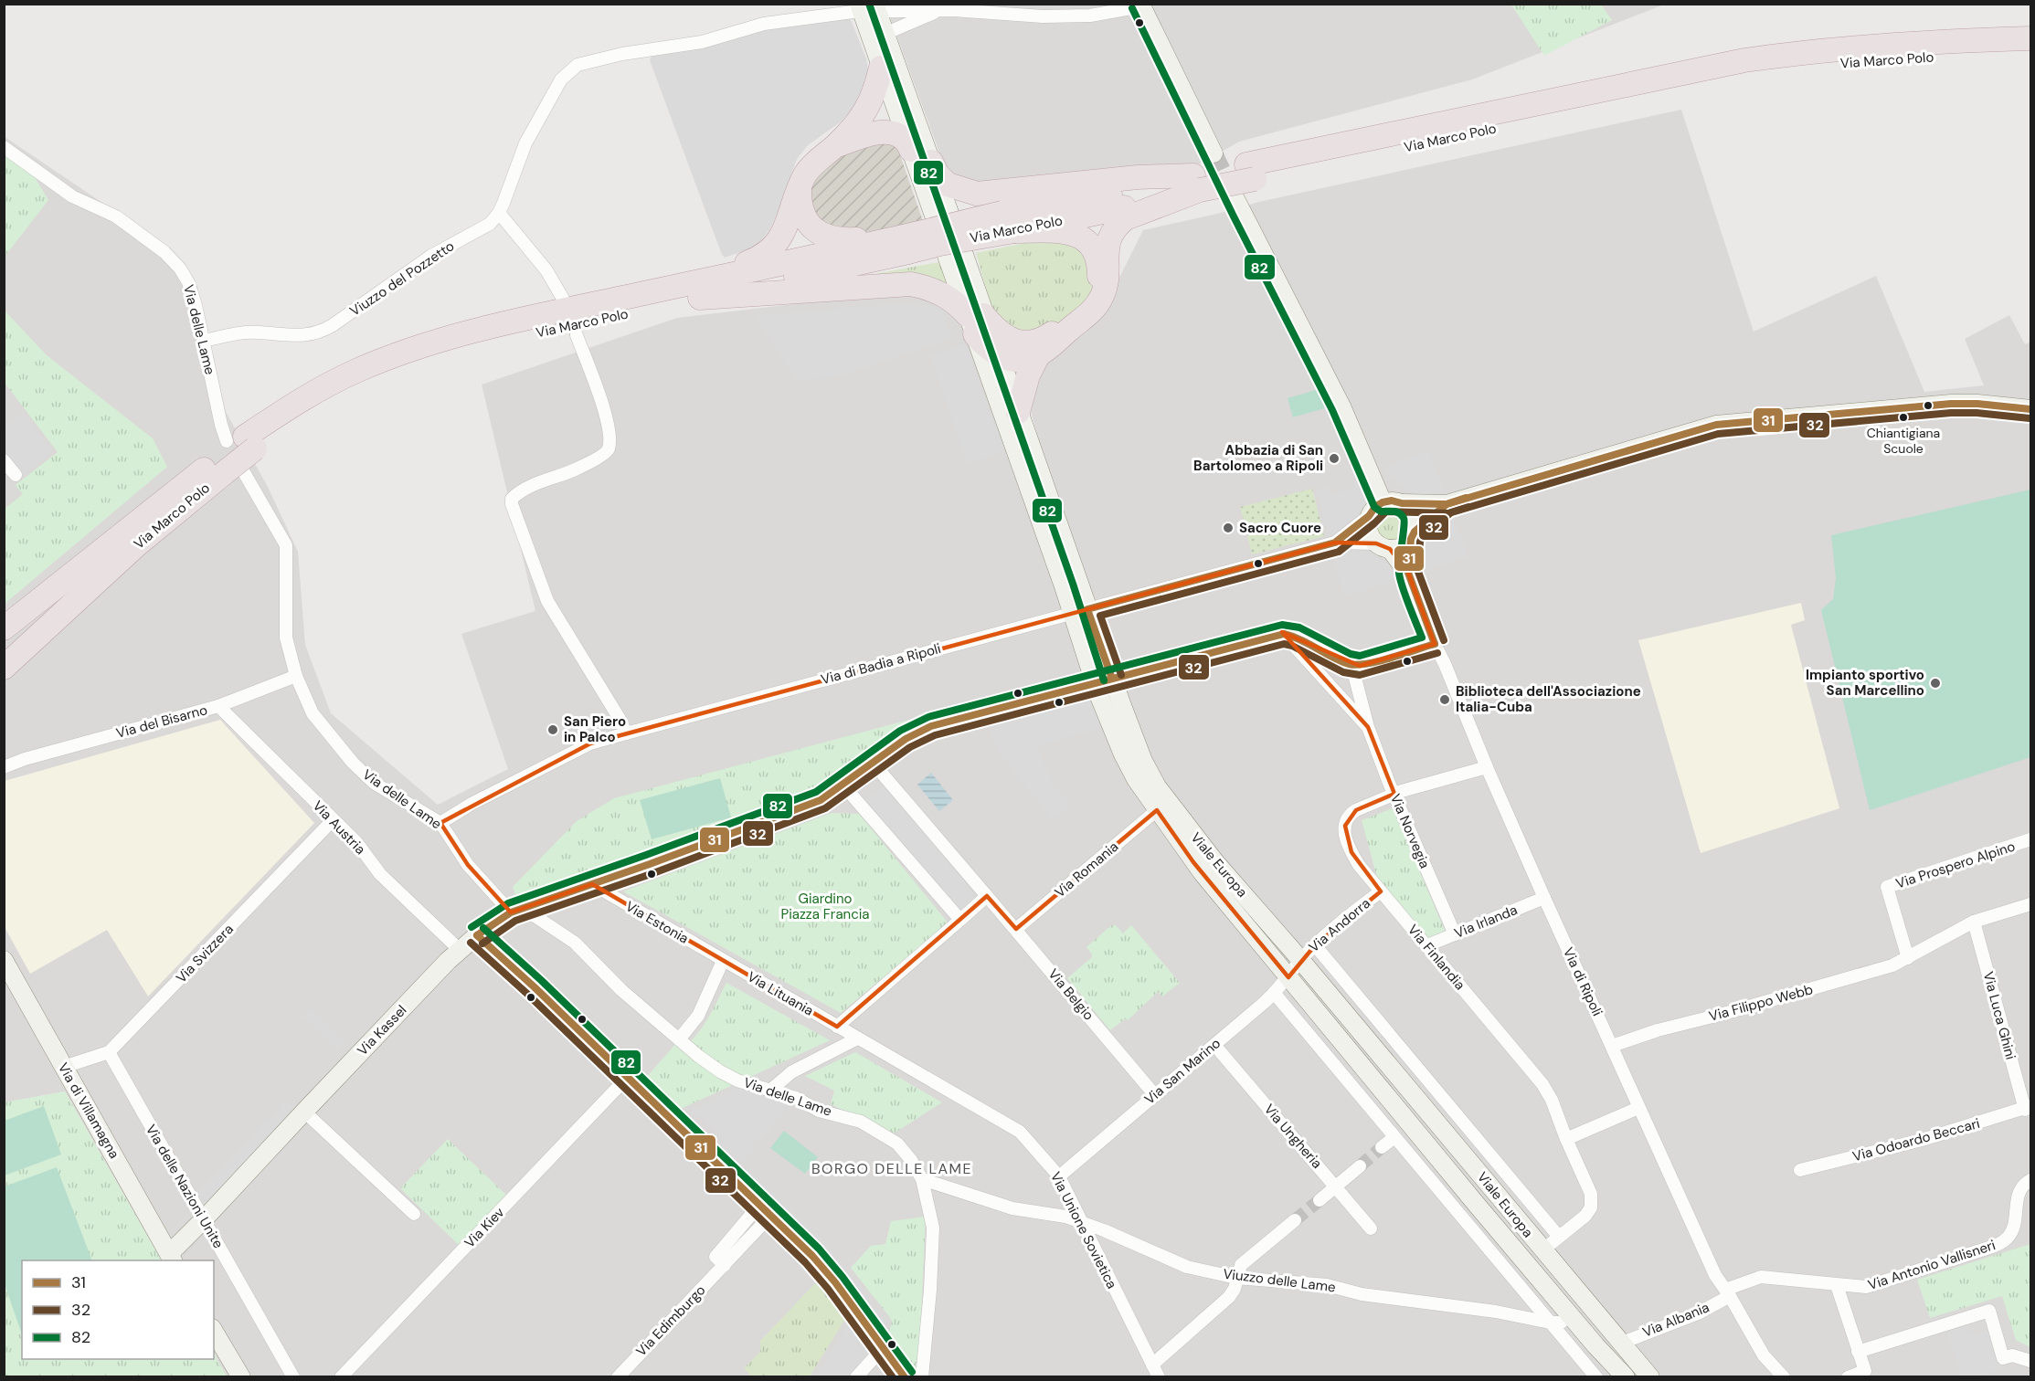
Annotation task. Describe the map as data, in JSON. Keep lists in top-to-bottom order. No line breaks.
{"streets":{"highway":["Via Marco Polo"],"main road":["Viale Europa","Via di Ripoli","Via Kassel","Via di Villamagna"],"street":["Viuzzo del Pozzetto","Via delle Lame","Via di Badia a Ripoli","Via del Bisarno","Via Austria","Via Norvegia","Via Prospero Alpino","Via Romania","Via Irlanda","Via Estonia","Via Andorra","Via Svizzera","Via Finlandia","Via Lituania","Via Belgio","Via Filippo Webb","Via Luca Ghini","Via San Marino","Via Ungheria","Via Odoardo Beccari","Via delle Nazioni Unite","Via Kiev","Via Unione Sovietica","Via Antonio Vallisneri","Viuzzo delle Lame","Via Albania","Via Edimburgo"]},"crossings":[["Via Marco Polo","Via delle Lame"],["Viuzzo del Pozzetto","Via delle Lame"],["Via delle Lame","Via di Badia a Ripoli"],["Via delle Lame","Via del Bisarno"],["Via delle Lame","Via Kassel"],["Via delle Lame","Viuzzo delle Lame"],["Via di Badia a Ripoli","Viale Europa"],["Via di Badia a Ripoli","Via di Ripoli"],["Via del Bisarno","Via Austria"],["Via Austria","Via Svizzera"],["Via Austria","Via Kassel"],["Via Norvegia","Via Irlanda"],["Via Norvegia","Via Finlandia"],["Via Norvegia","Via Kassel"],["Viale Europa","Via Romania"],["Viale Europa","Via Andorra"],["Viale Europa","Via Finlandia"],["Viale Europa","Via Kassel"],["Viale Europa","Via San Marino"],["Viale Europa","Via Albania"],["Via Prospero Alpino","Via Filippo Webb"],["Via Romania","Via Belgio"],["Via Irlanda","Via Finlandia"],["Via Irlanda","Via di Ripoli"],["Via Estonia","Via Lituania"],["Via Estonia","Via Kassel"],["Via Andorra","Via Finlandia"],["Via Andorra","Via San Marino"],["Via Svizzera","Via di Villamagna"],["Via Svizzera","Via delle Nazioni Unite"],["Via Finlandia","Via di Ripoli"],["Via di Ripoli","Via Filippo Webb"],["Via di Ripoli","Via Antonio Vallisneri"],["Via di Ripoli","Via Albania"],["Via Lituania","Via Unione Sovietica"],["Via Belgio","Via Kassel"],["Via Belgio","Via San Marino"],["Via Filippo Webb","Via Luca Ghini"],["Via Luca Ghini","Via Odoardo Beccari"],["Via Kassel","Via di Villamagna"],["Via Kassel","Via delle Nazioni Unite"],["Via San Marino","Via Ungheria"],["Via San Marino","Via Unione Sovietica"],["Via Unione Sovietica","Viuzzo delle Lame"],["Via Antonio Vallisneri","Via Albania"]],"districts":["BORGO DELLE LAME"],"parks":["Giardino Piazza Francia"],"places":["Chiantigiana Scuole","Abbazia di San Bartolomeo a Ripoli","Sacro Cuore","Impianto sportivo San Marcellino","Biblioteca dell'Associazione Italia-Cuba","San Piero in Palco"],"lines":["transit line 82","transit line 31","transit line 32"],"legend":["31","32","82"]}
